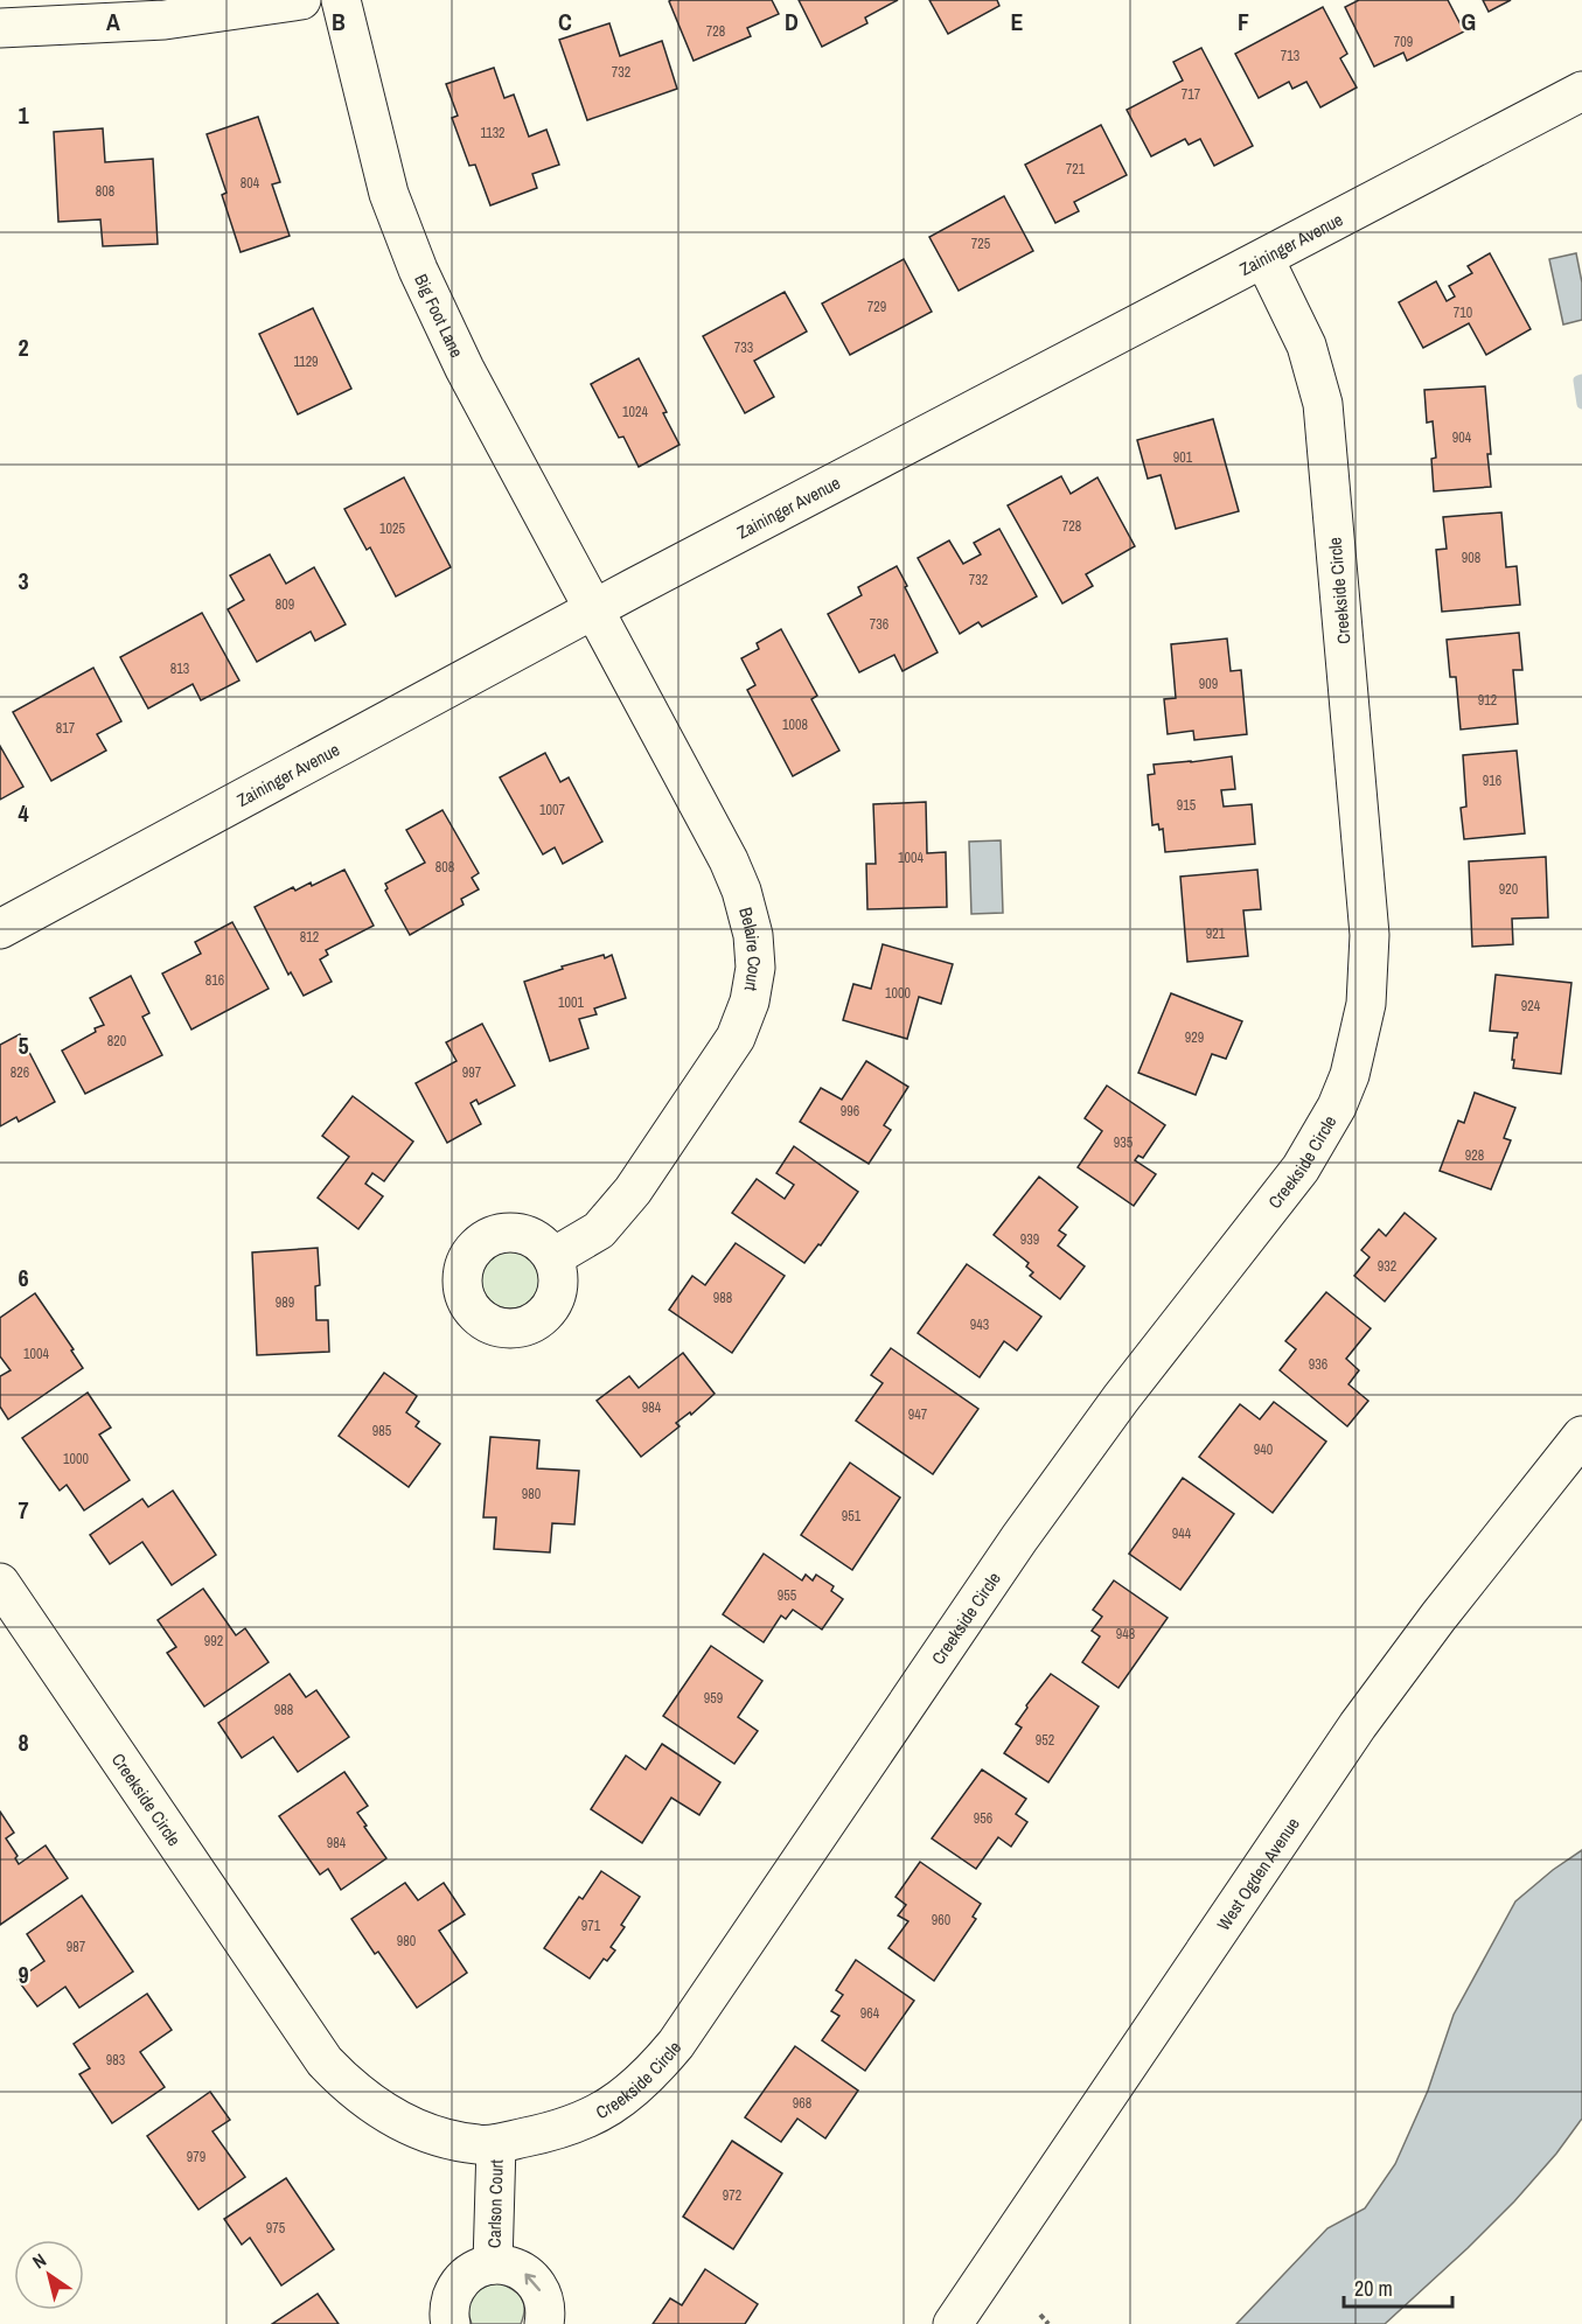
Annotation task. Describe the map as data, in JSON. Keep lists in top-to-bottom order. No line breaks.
{"streets":{"street":["Zaininger Avenue","Big Foot Lane","Creekside Circle","Belaire Court","West Ogden Avenue","Carlson Court"]},"crossings":[["Zaininger Avenue","Big Foot Lane"],["Zaininger Avenue","Creekside Circle"],["Zaininger Avenue","Belaire Court"],["Big Foot Lane","Belaire Court"],["Creekside Circle","Carlson Court"]],"house_numbers":["728","709","713","732","717","1132","721","804","808","725","729","710","733","1129","1024","904","901","728","1025","908","732","809","736","813","909","912","1008","817","916","915","1007","1004","808","920","921","812","816","1000","1001","924","929","820","826","997","996","935","928","939","932","988","989","943","1004","936","984","947","985","940","1000","980","951","944","955","948","992","959","988","952","956","984","960","971","980","987","964","983","968","979","972","975"],"scale_bar":"20 m","north":"top left","grid":{"columns":["A","B","C","D","E","F","G"],"rows":["1","2","3","4","5","6","7","8","9"]}}
